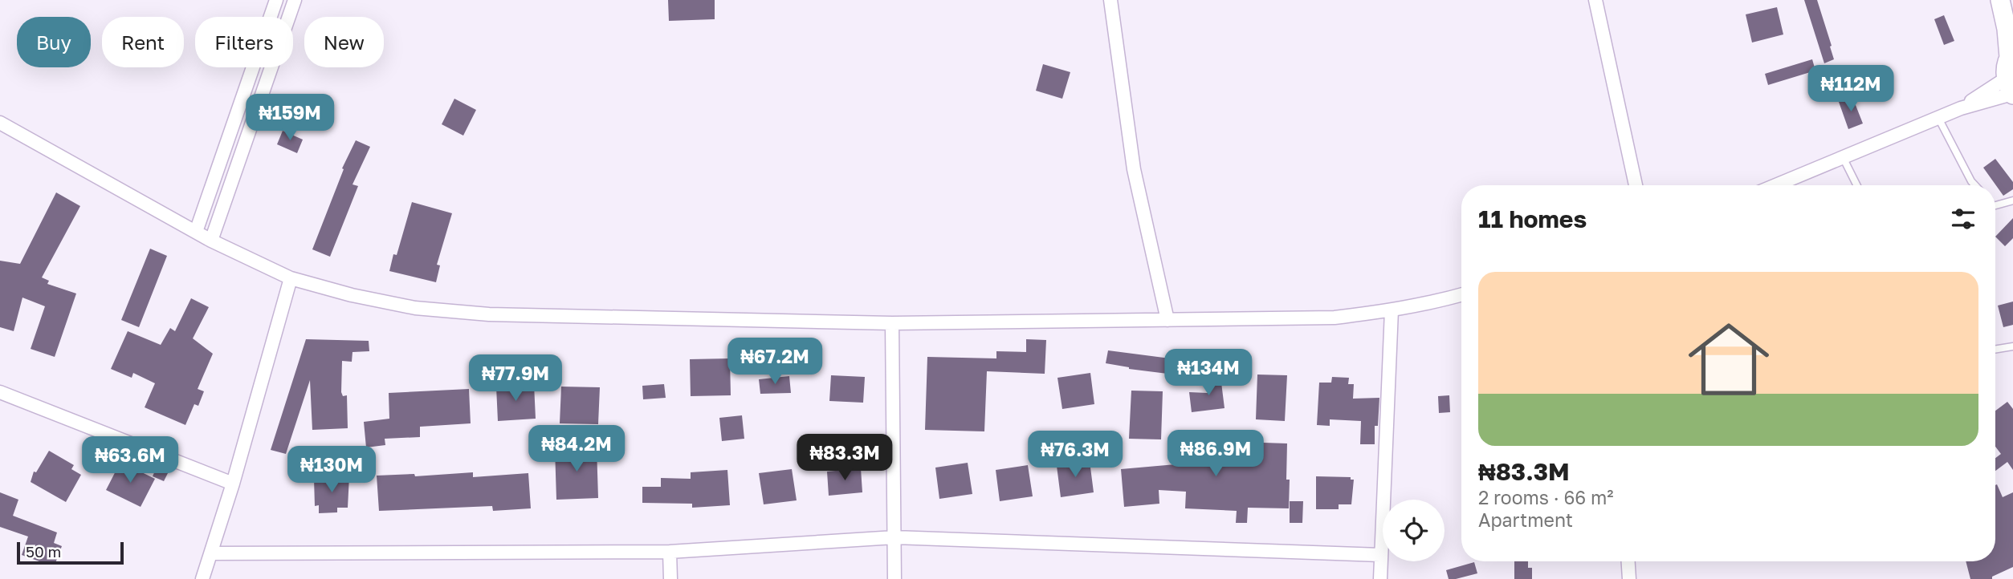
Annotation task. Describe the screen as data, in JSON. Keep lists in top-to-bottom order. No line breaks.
{"scale_bar":"50 m","page":{"chip":["Buy","Rent","Filters","New"],"price":["₦112M","₦159M","₦67.2M","₦134M","₦77.9M","₦84.2M","₦86.9M","₦76.3M","₦83.3M","₦63.6M","₦130M"],"heading":"11 homes","list":[{"name":"₦83.3M","note":"2 rooms · 66 m² · Apartment"}],"scale":"50 m"}}
